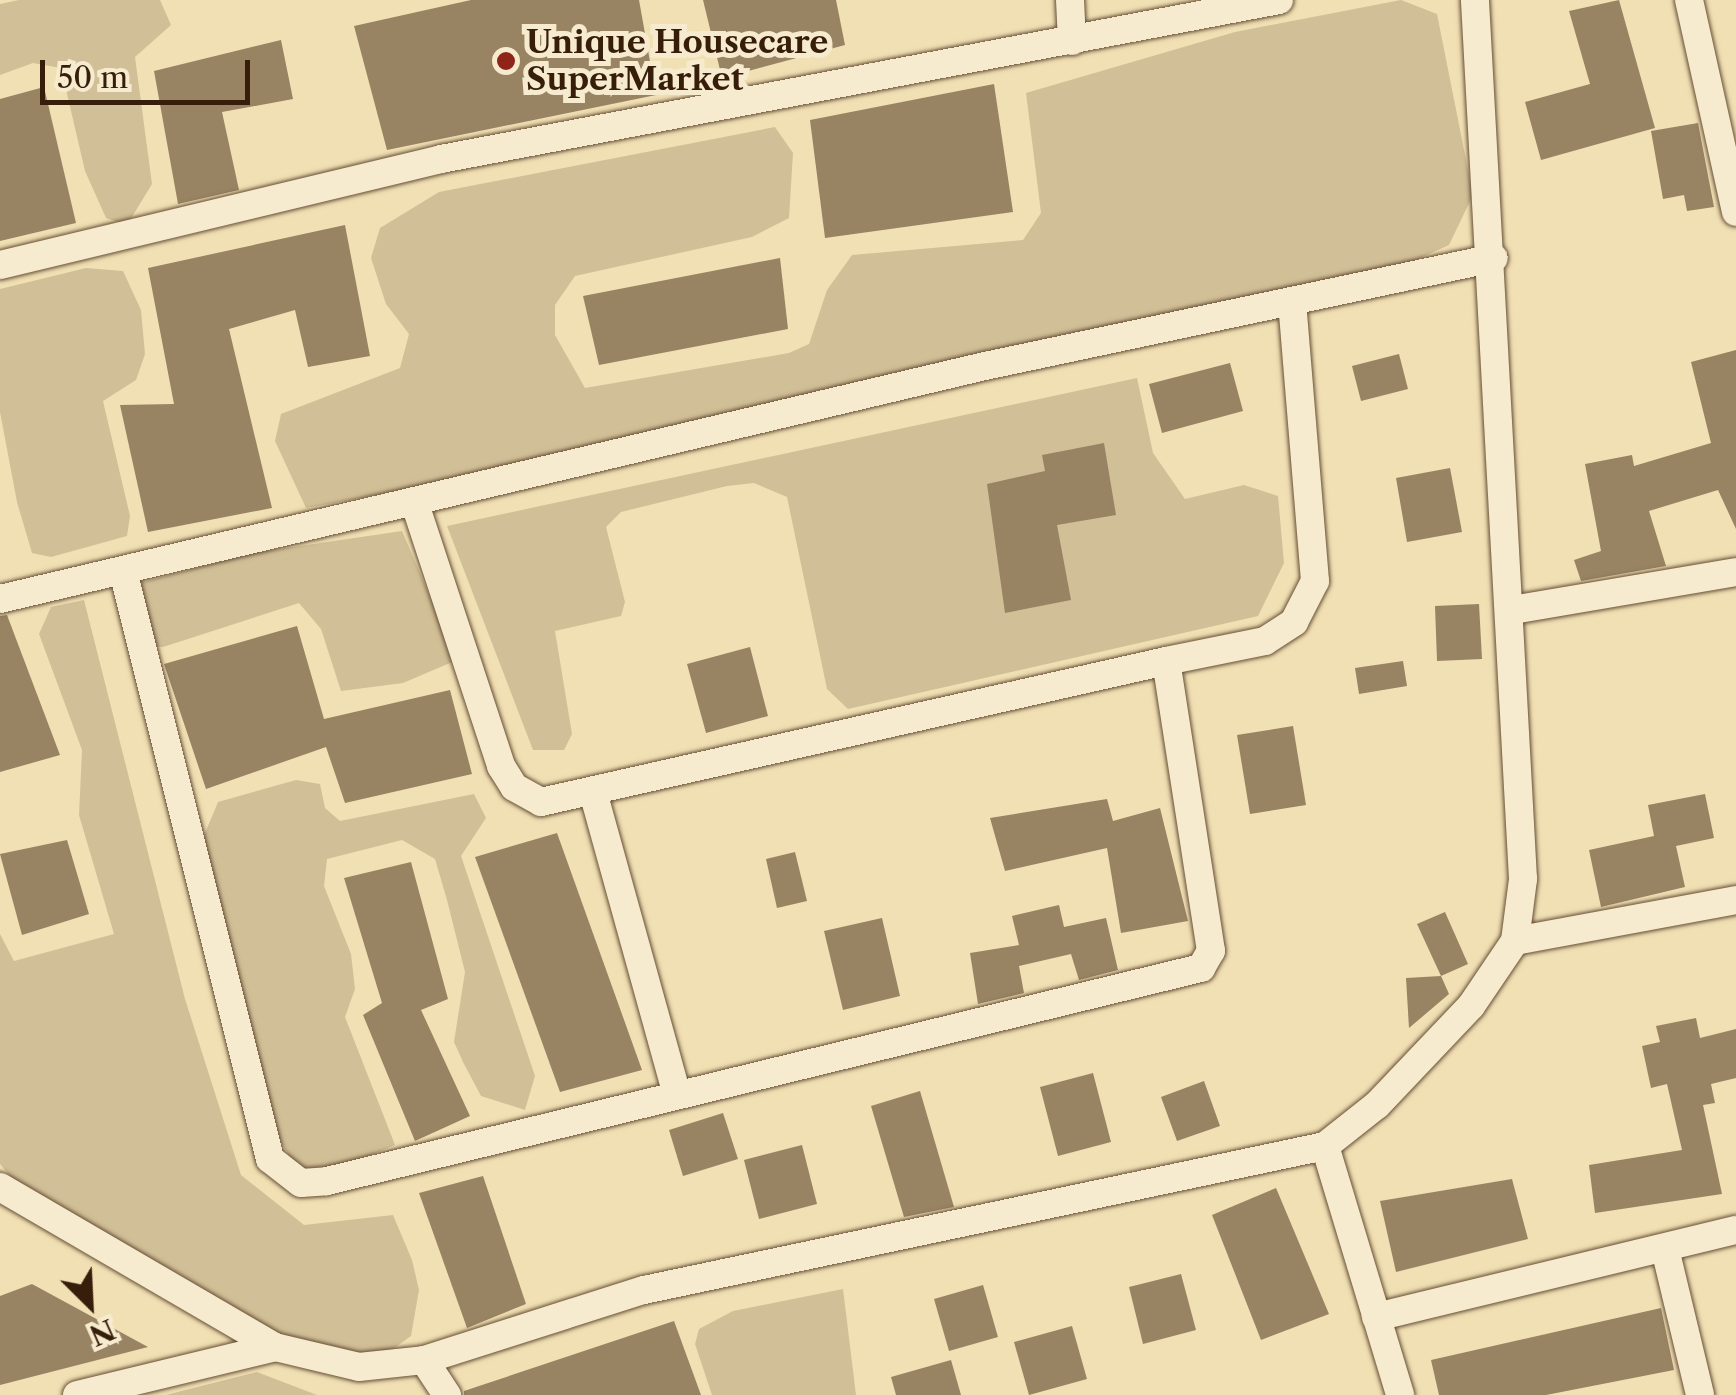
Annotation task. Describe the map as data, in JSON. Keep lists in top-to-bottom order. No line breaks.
{"places":["Unique Housecare SuperMarket"],"scale_bar":"50 m","north":"bottom right"}
